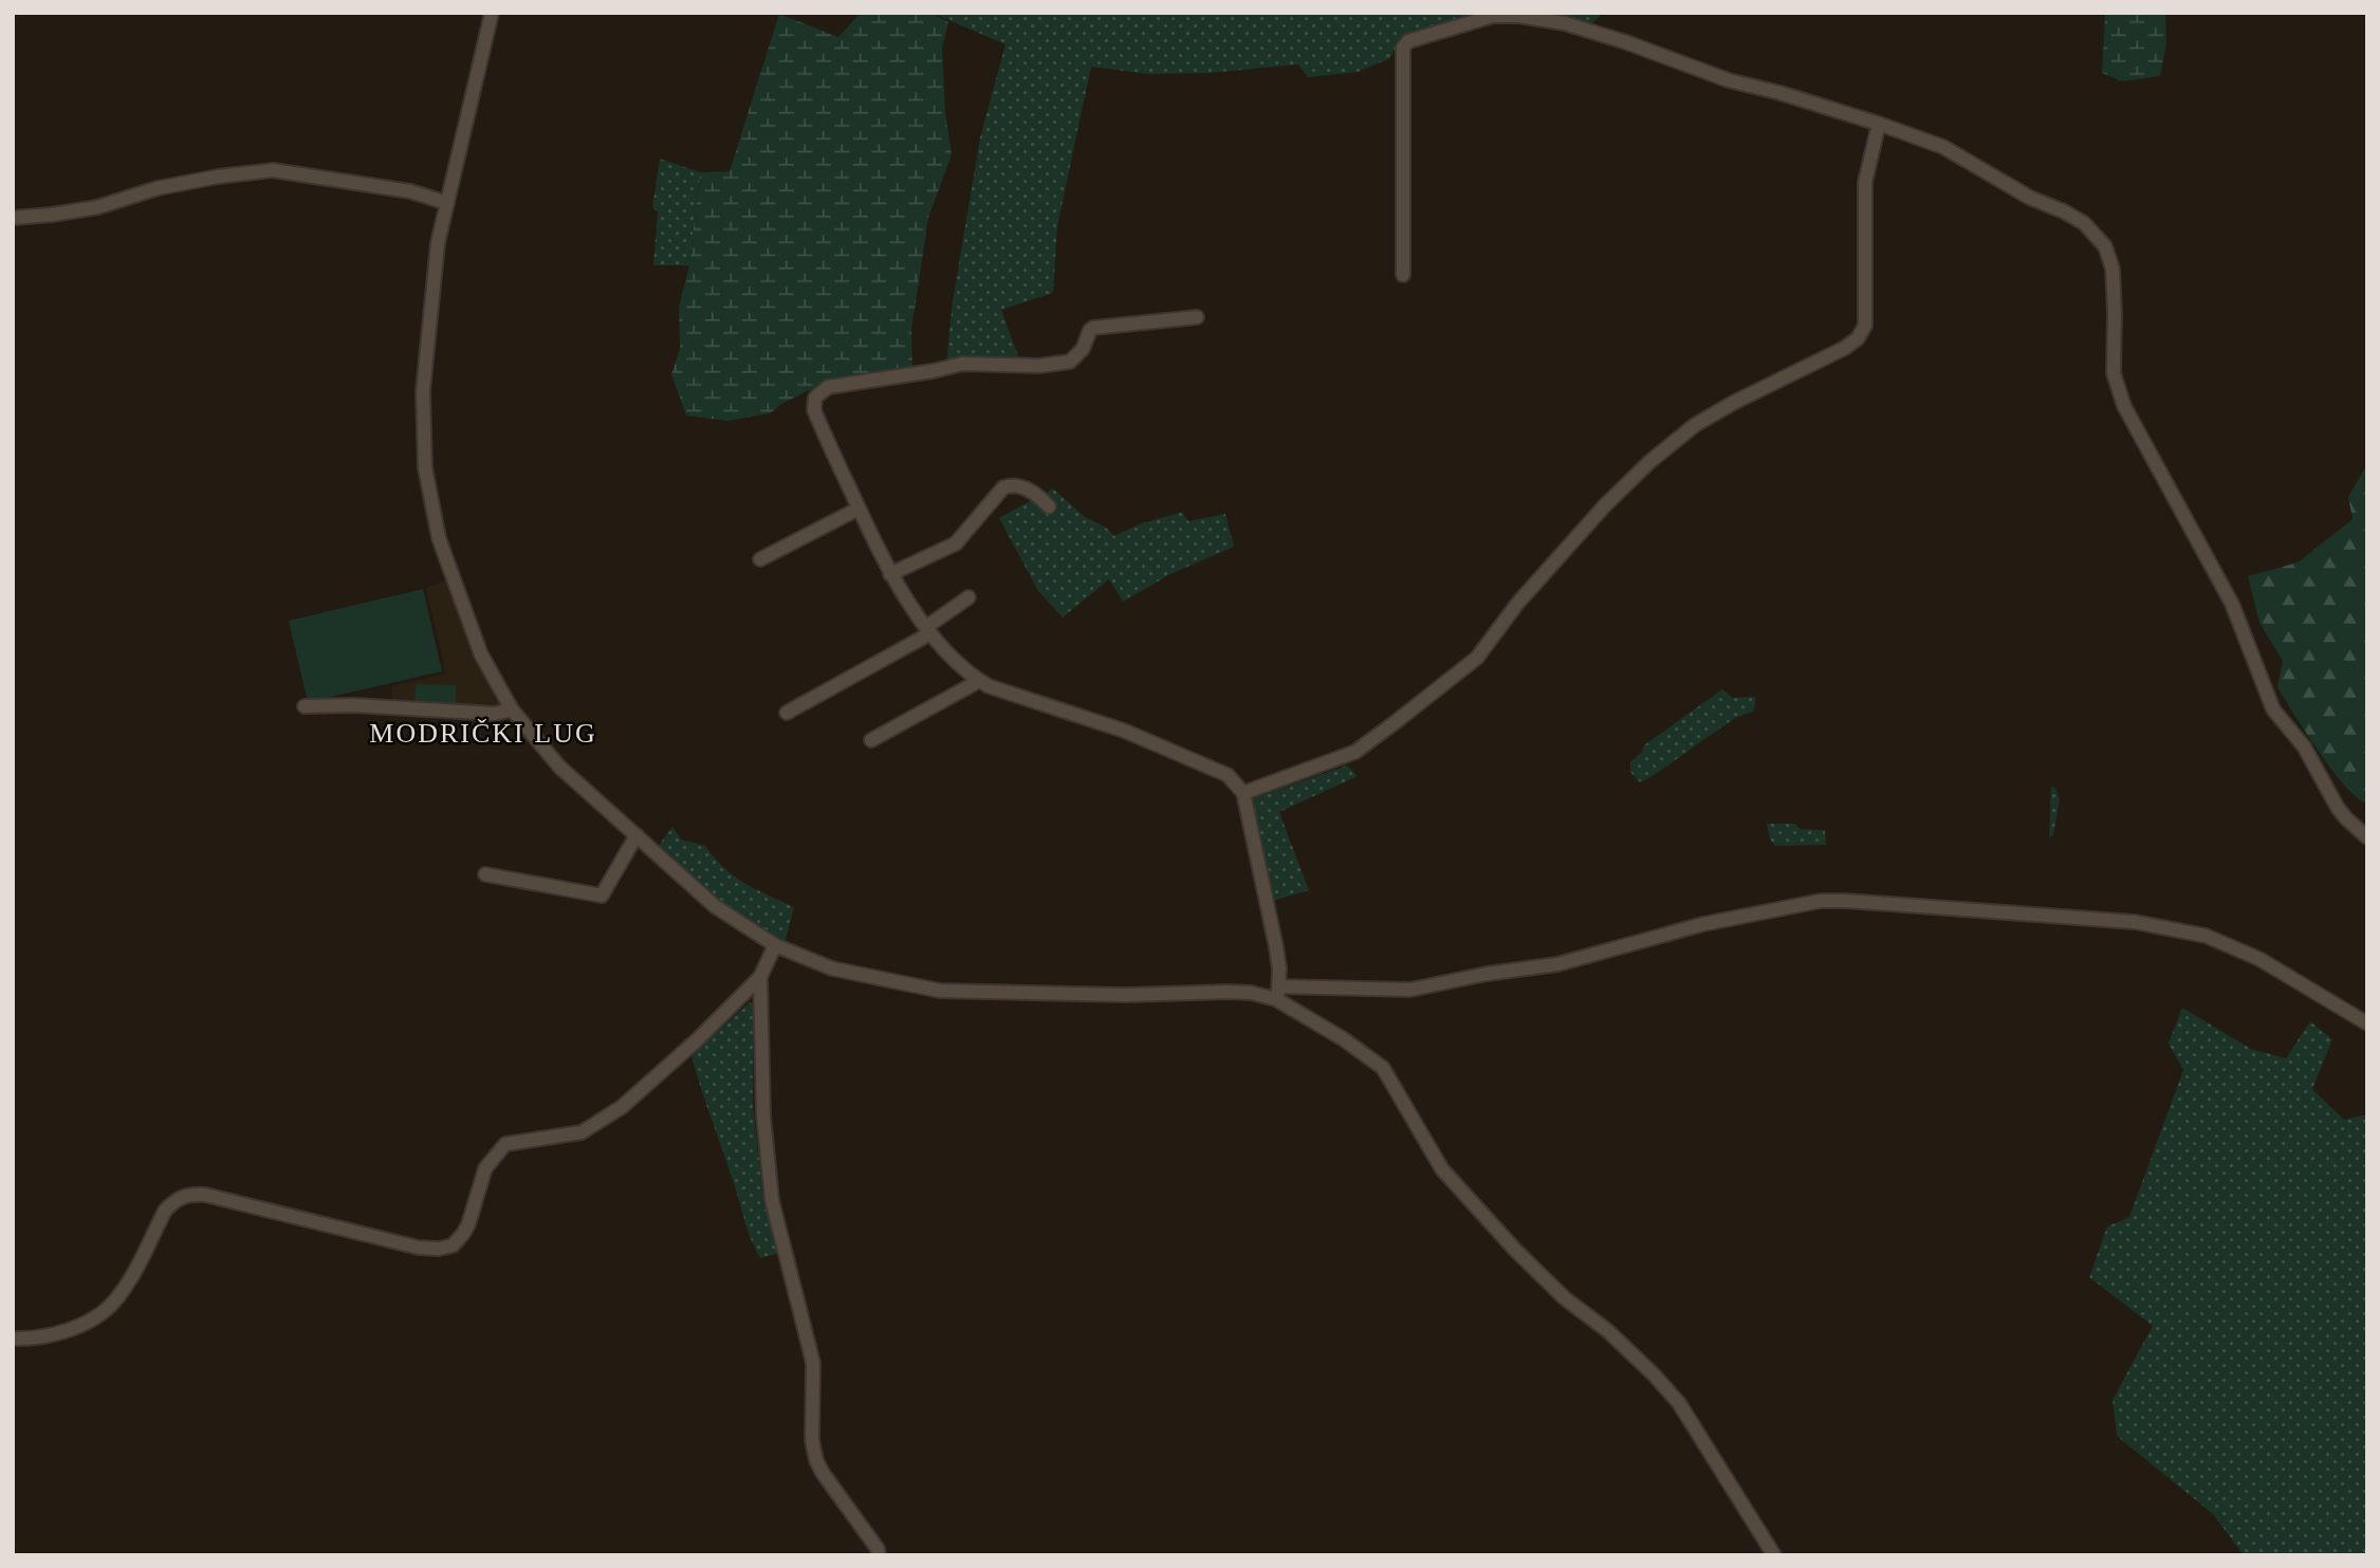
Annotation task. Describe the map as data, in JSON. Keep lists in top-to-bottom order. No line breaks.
{"districts":["MODRIČKI LUG"]}
